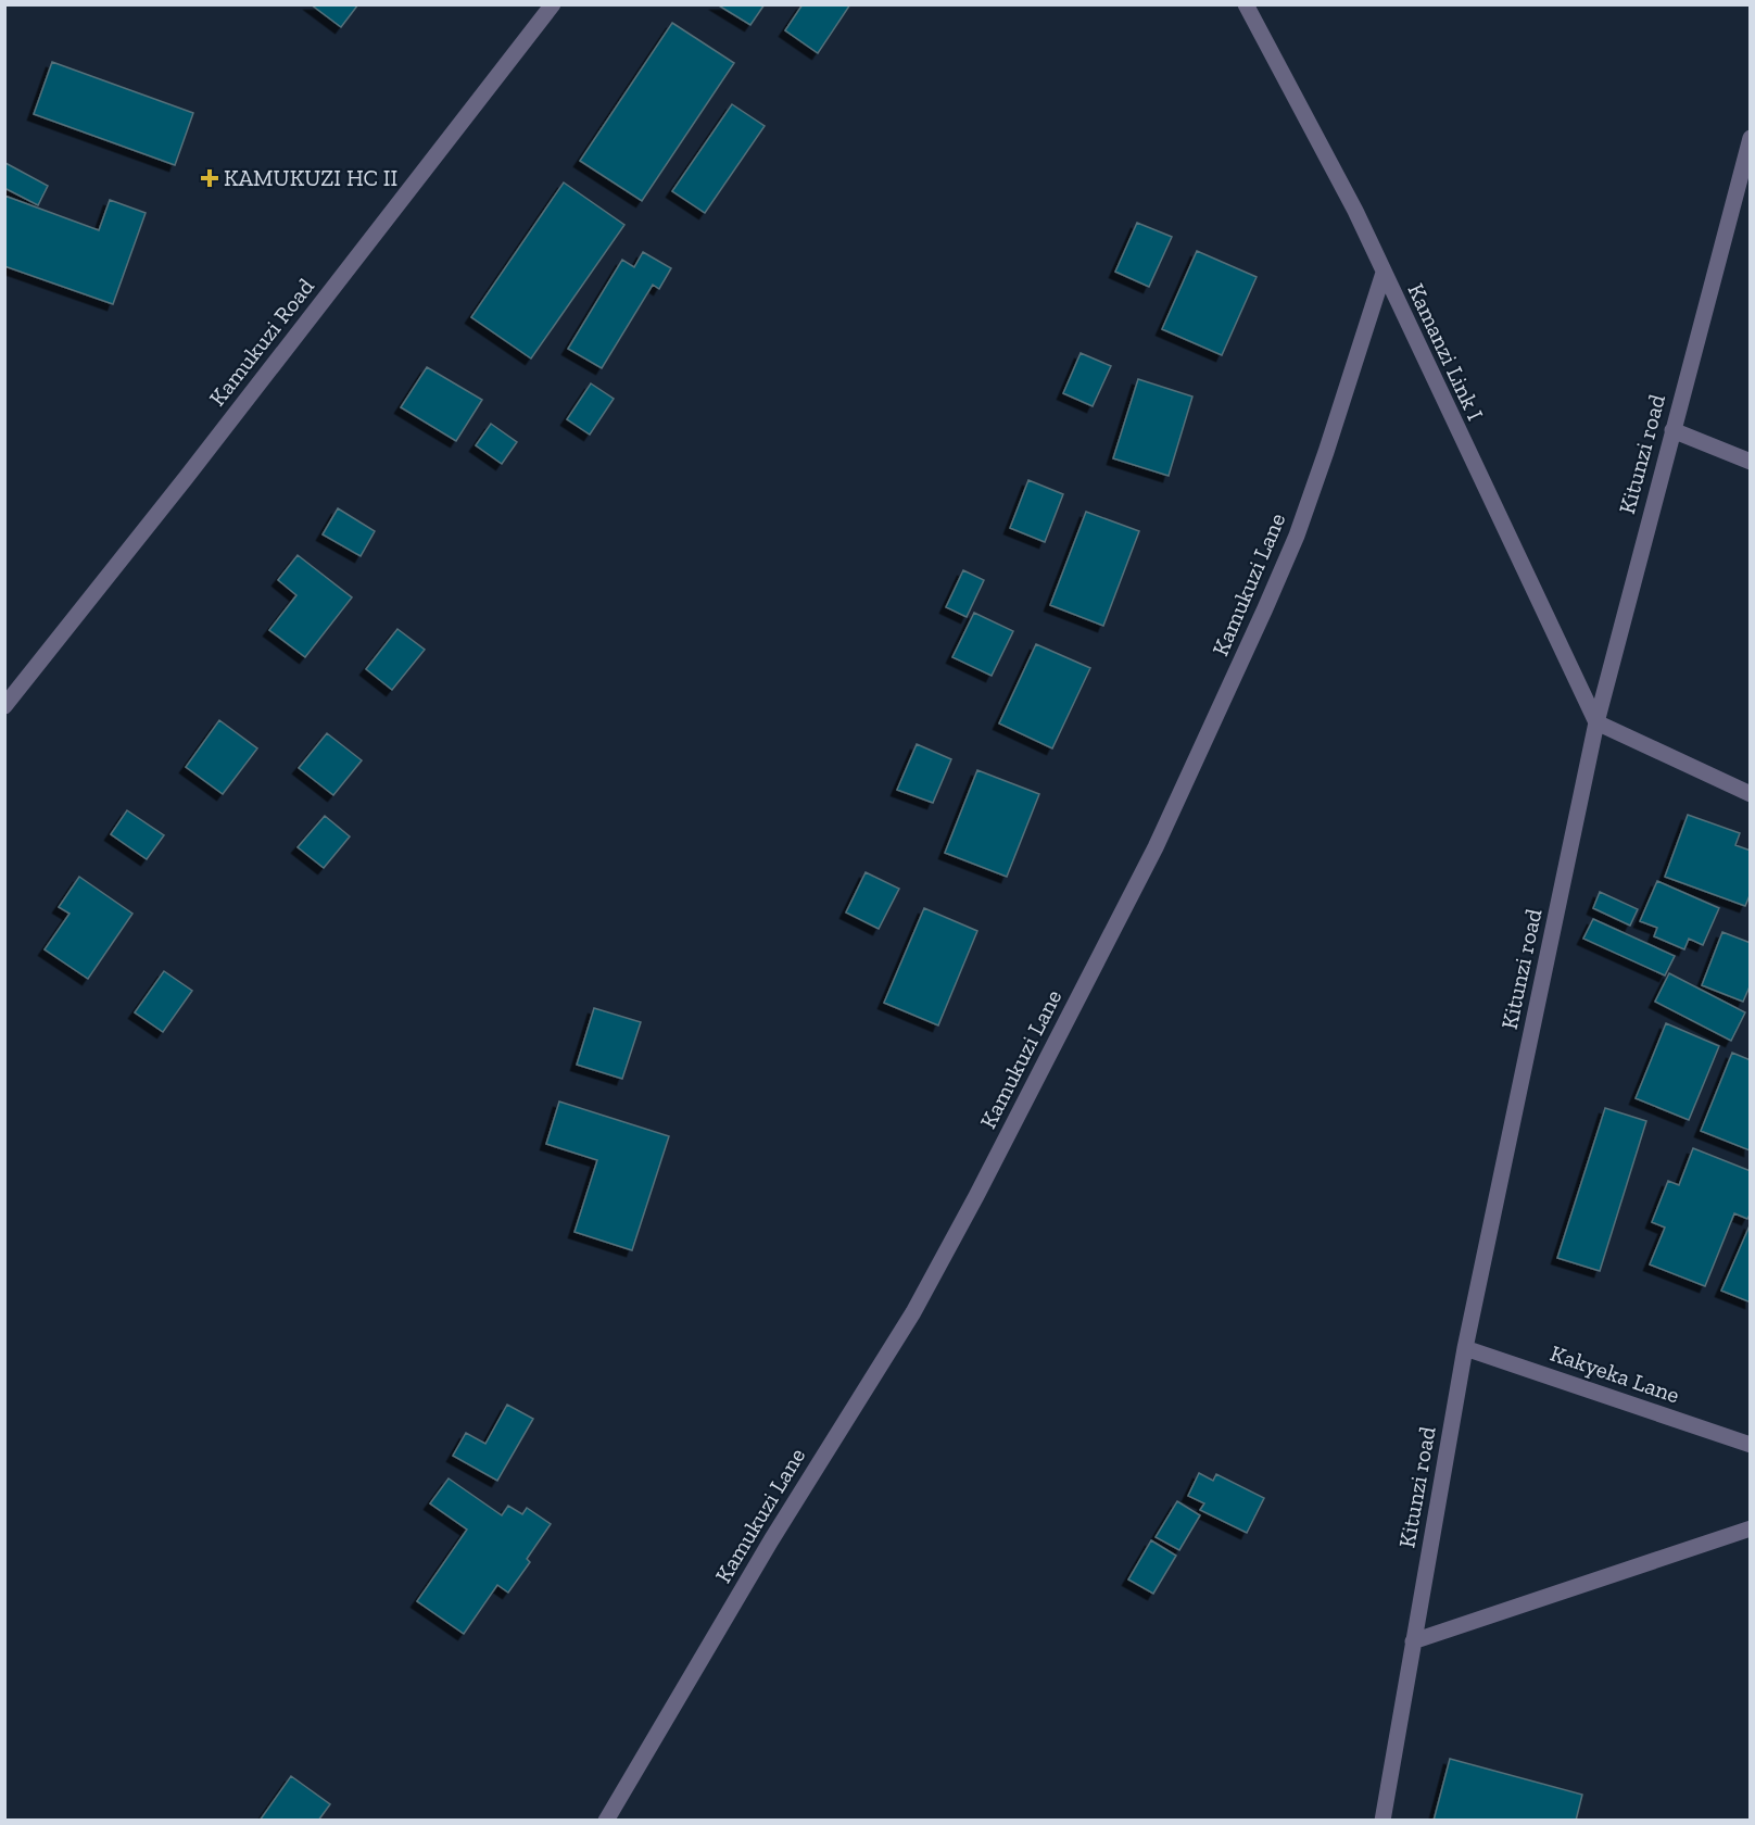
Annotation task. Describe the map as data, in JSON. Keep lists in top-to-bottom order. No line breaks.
{"streets":{"street":["Kamukuzi Road","Kamanzi Link I","Kitunzi road","Kamukuzi Lane","Kakyeka Lane"]},"crossings":[["Kamanzi Link I","Kitunzi road"],["Kamanzi Link I","Kamukuzi Lane"],["Kitunzi road","Kakyeka Lane"]],"places":{"health":["KAMUKUZI HC II"]}}
